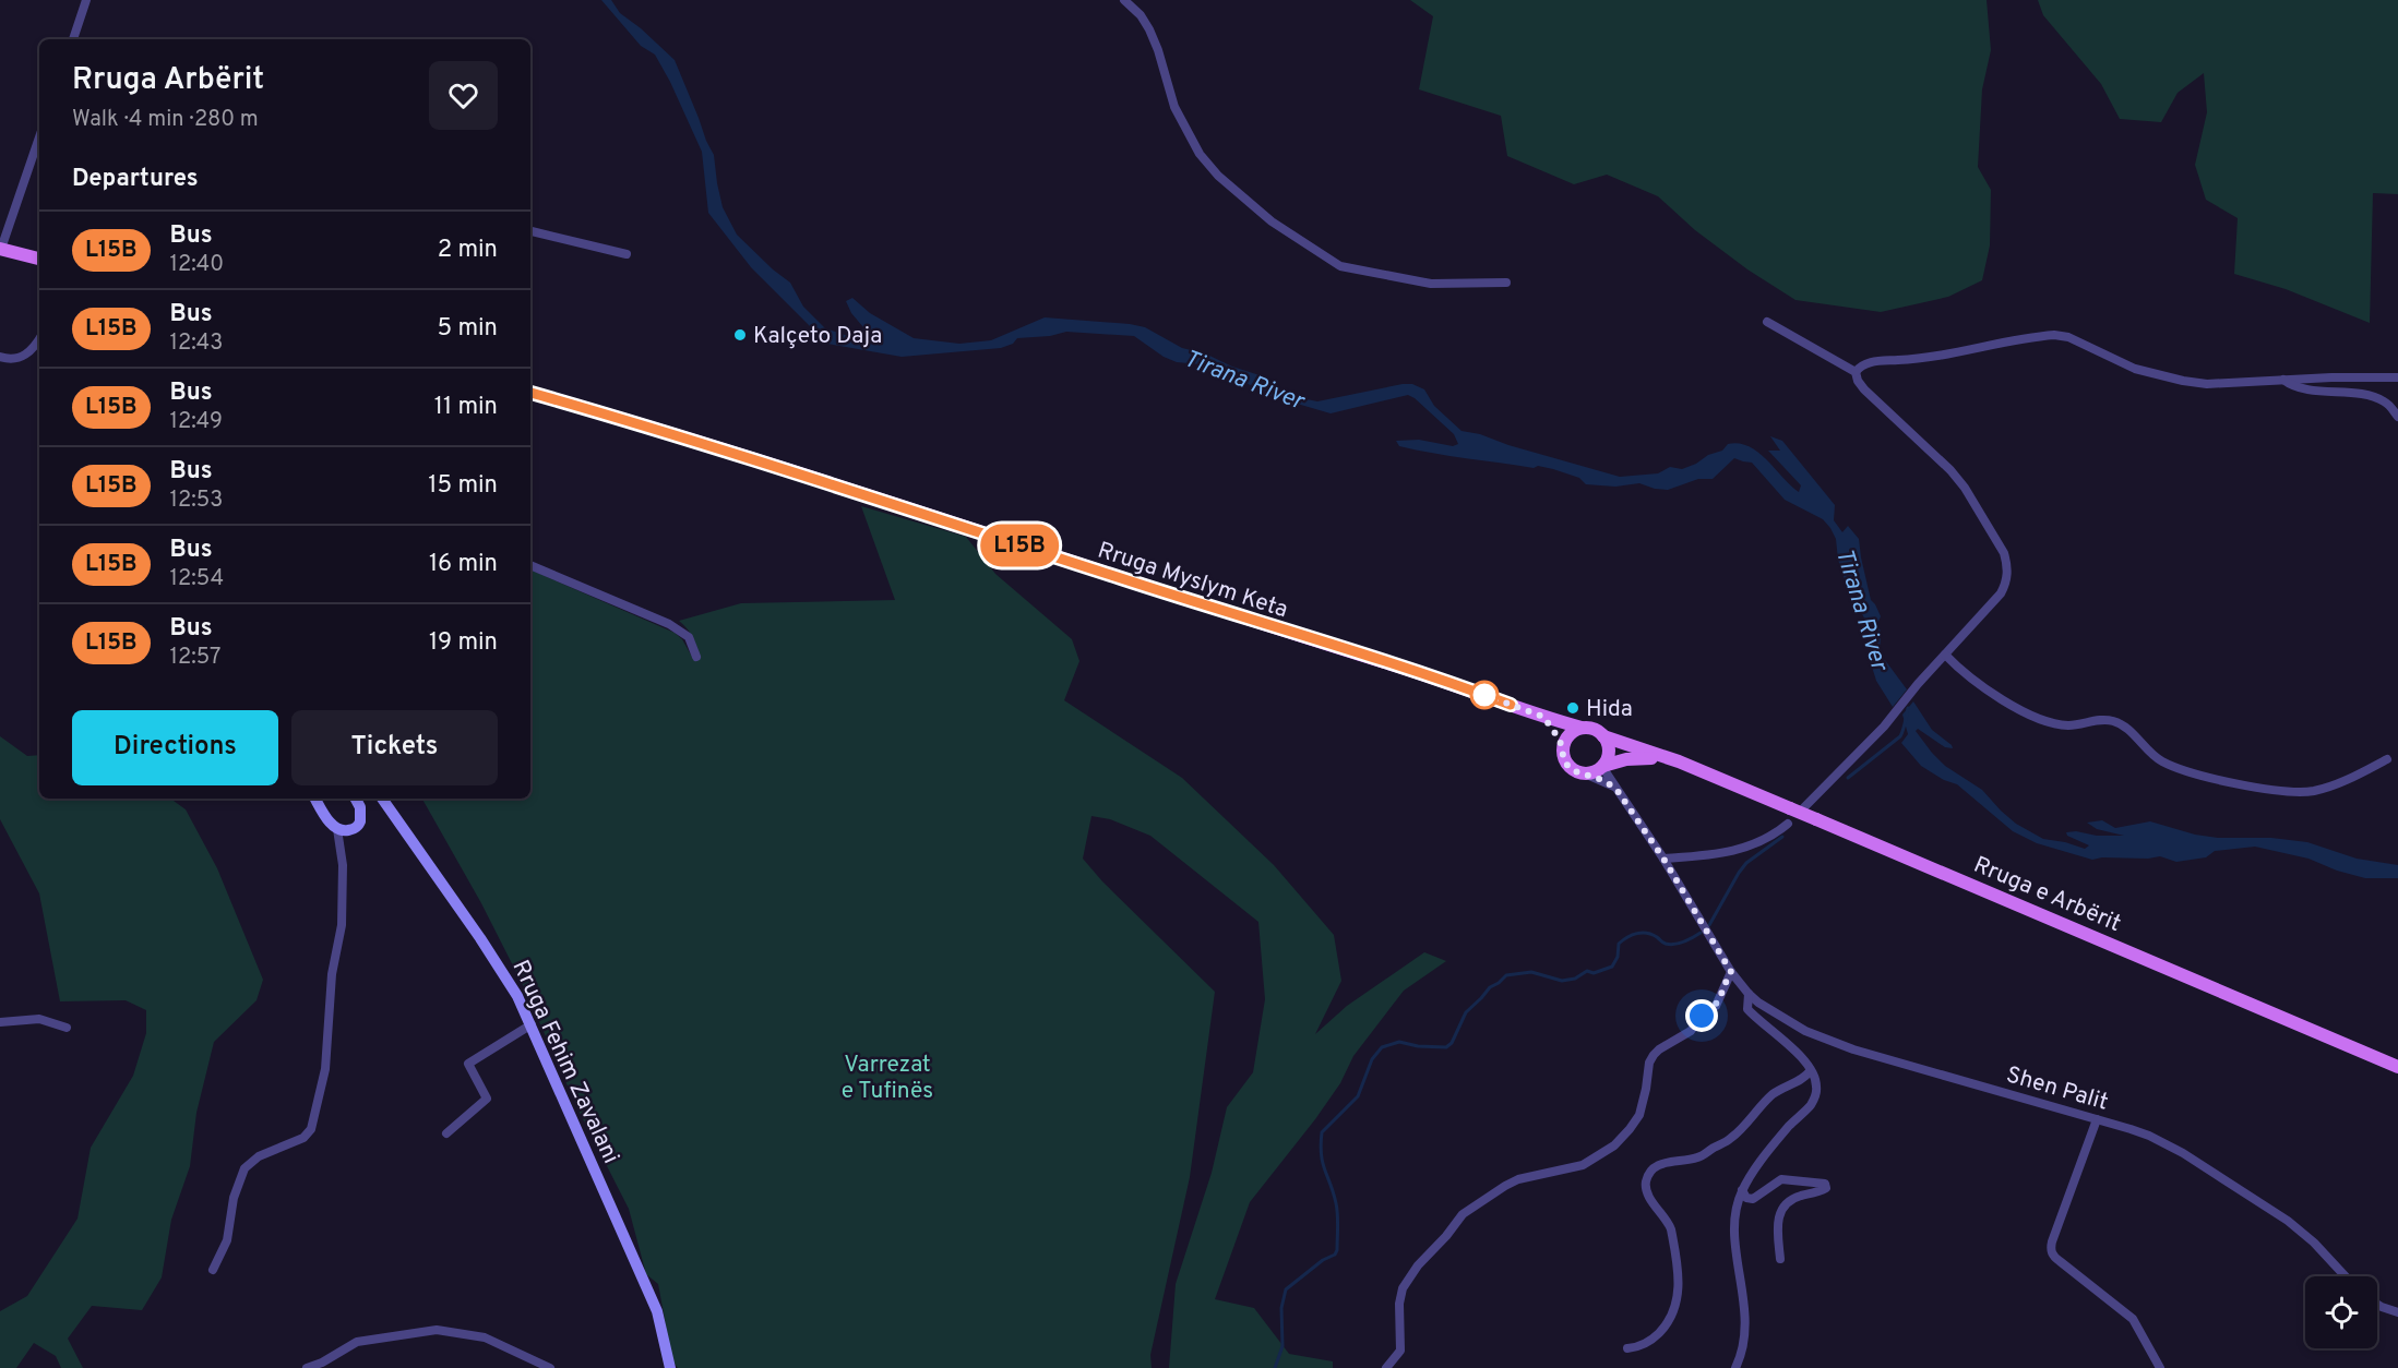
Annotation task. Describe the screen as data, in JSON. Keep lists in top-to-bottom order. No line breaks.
{"streets":{"main road":["Rruga Myslym Keta","Rruga e Arbërit"],"street":["Rruga Fehim Zavalani","Shen Palit"]},"crossings":[["Rruga Myslym Keta","Rruga e Arbërit"],["Rruga Myslym Keta","Shen Palit"],["Rruga e Arbërit","Shen Palit"]],"water":["Tirana River"],"parks":["Varrezat e Tufinës"],"places":["Kalçeto Daja","Hida"],"lines":["bus line L15B"],"page":{"on_map":"L15B","heading":[["Rruga Arbërit","Walk · 4 min · 280 m"],"Departures"],"list":[{"mark":"L15B","name":"Bus","note":"12:40","value":"2 min"},{"mark":"L15B","name":"Bus","note":"12:43","value":"5 min"},{"mark":"L15B","name":"Bus","note":"12:49","value":"11 min"},{"mark":"L15B","name":"Bus","note":"12:53","value":"15 min"},{"mark":"L15B","name":"Bus","note":"12:54","value":"16 min"},{"mark":"L15B","name":"Bus","note":"12:57","value":"19 min"}],"buttons":["Directions","Tickets"]}}
